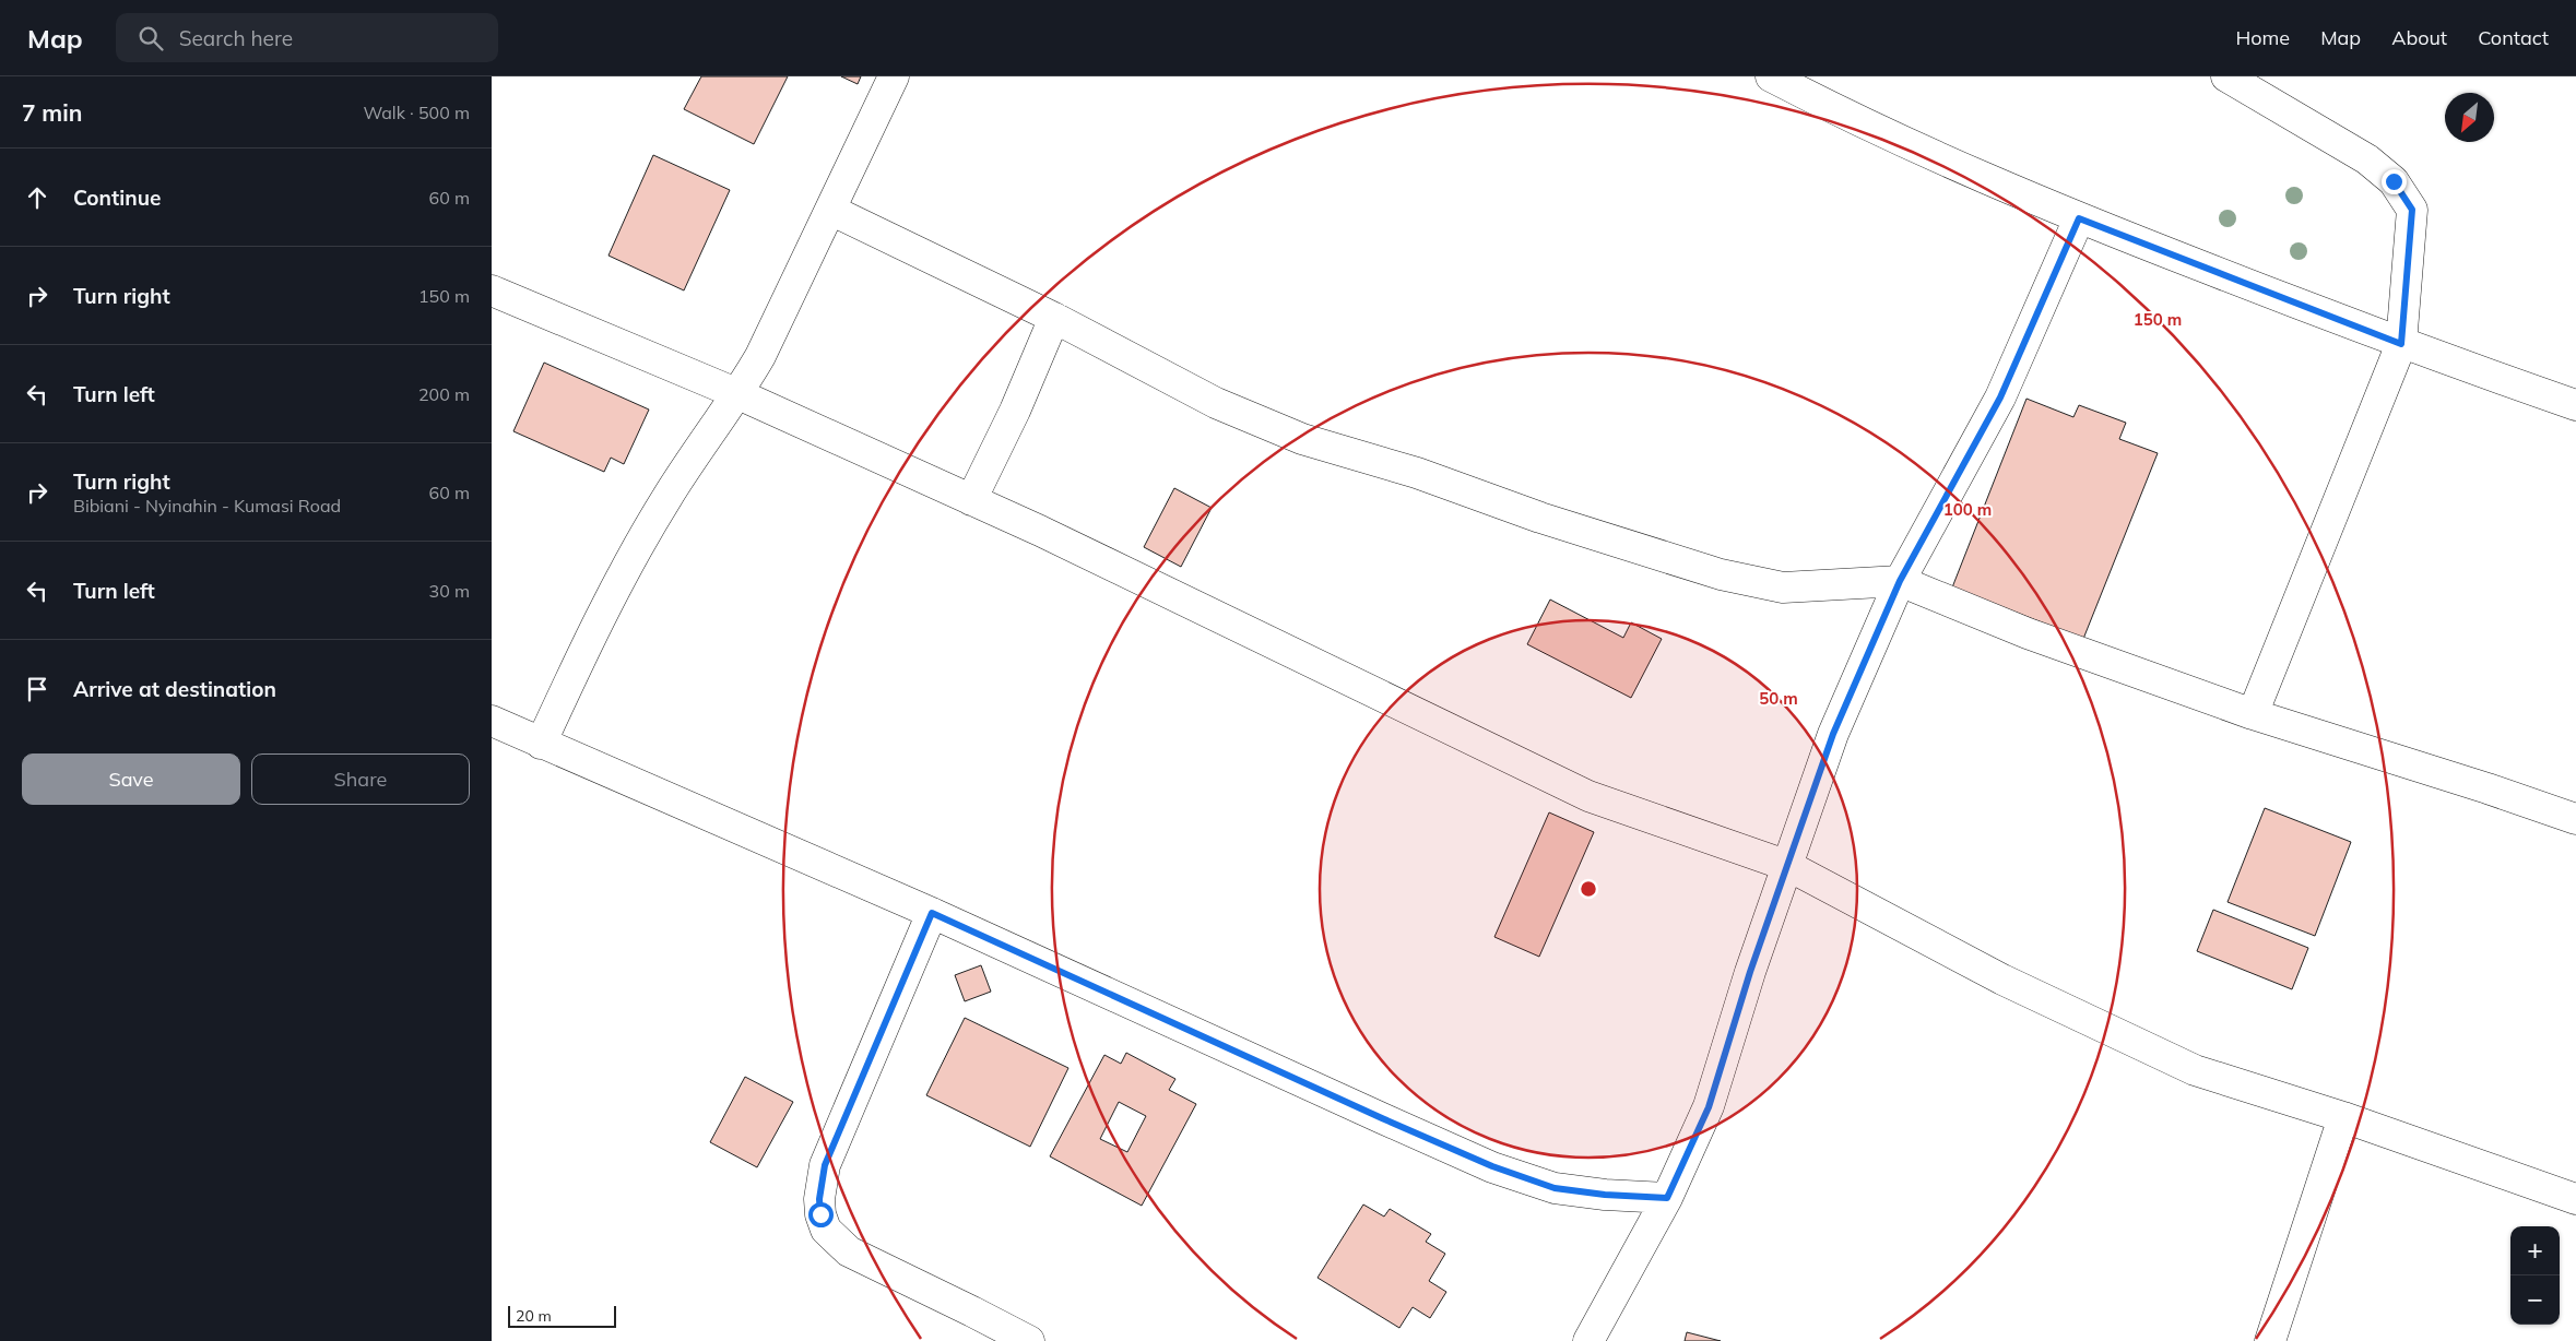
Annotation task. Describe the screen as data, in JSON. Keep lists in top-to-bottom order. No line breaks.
{"scale_bar":"20 m","north":"bottom left","page":{"header":"Map","search":"Search here","nav":["Home","Map","About","Contact"],"heading":["7 min","Walk · 500 m"],"list":[["Continue","60 m"],["Turn right","150 m"],["Turn left","200 m"],["Turn right","Bibiani - Nyinahin - Kumasi Road","60 m"],["Turn left","30 m"],"Arrive at destination"],"buttons":["Save","Share"],"map_buttons":["+","−"],"scale":"20 m"},"rings":["150 m","100 m","50 m"]}
